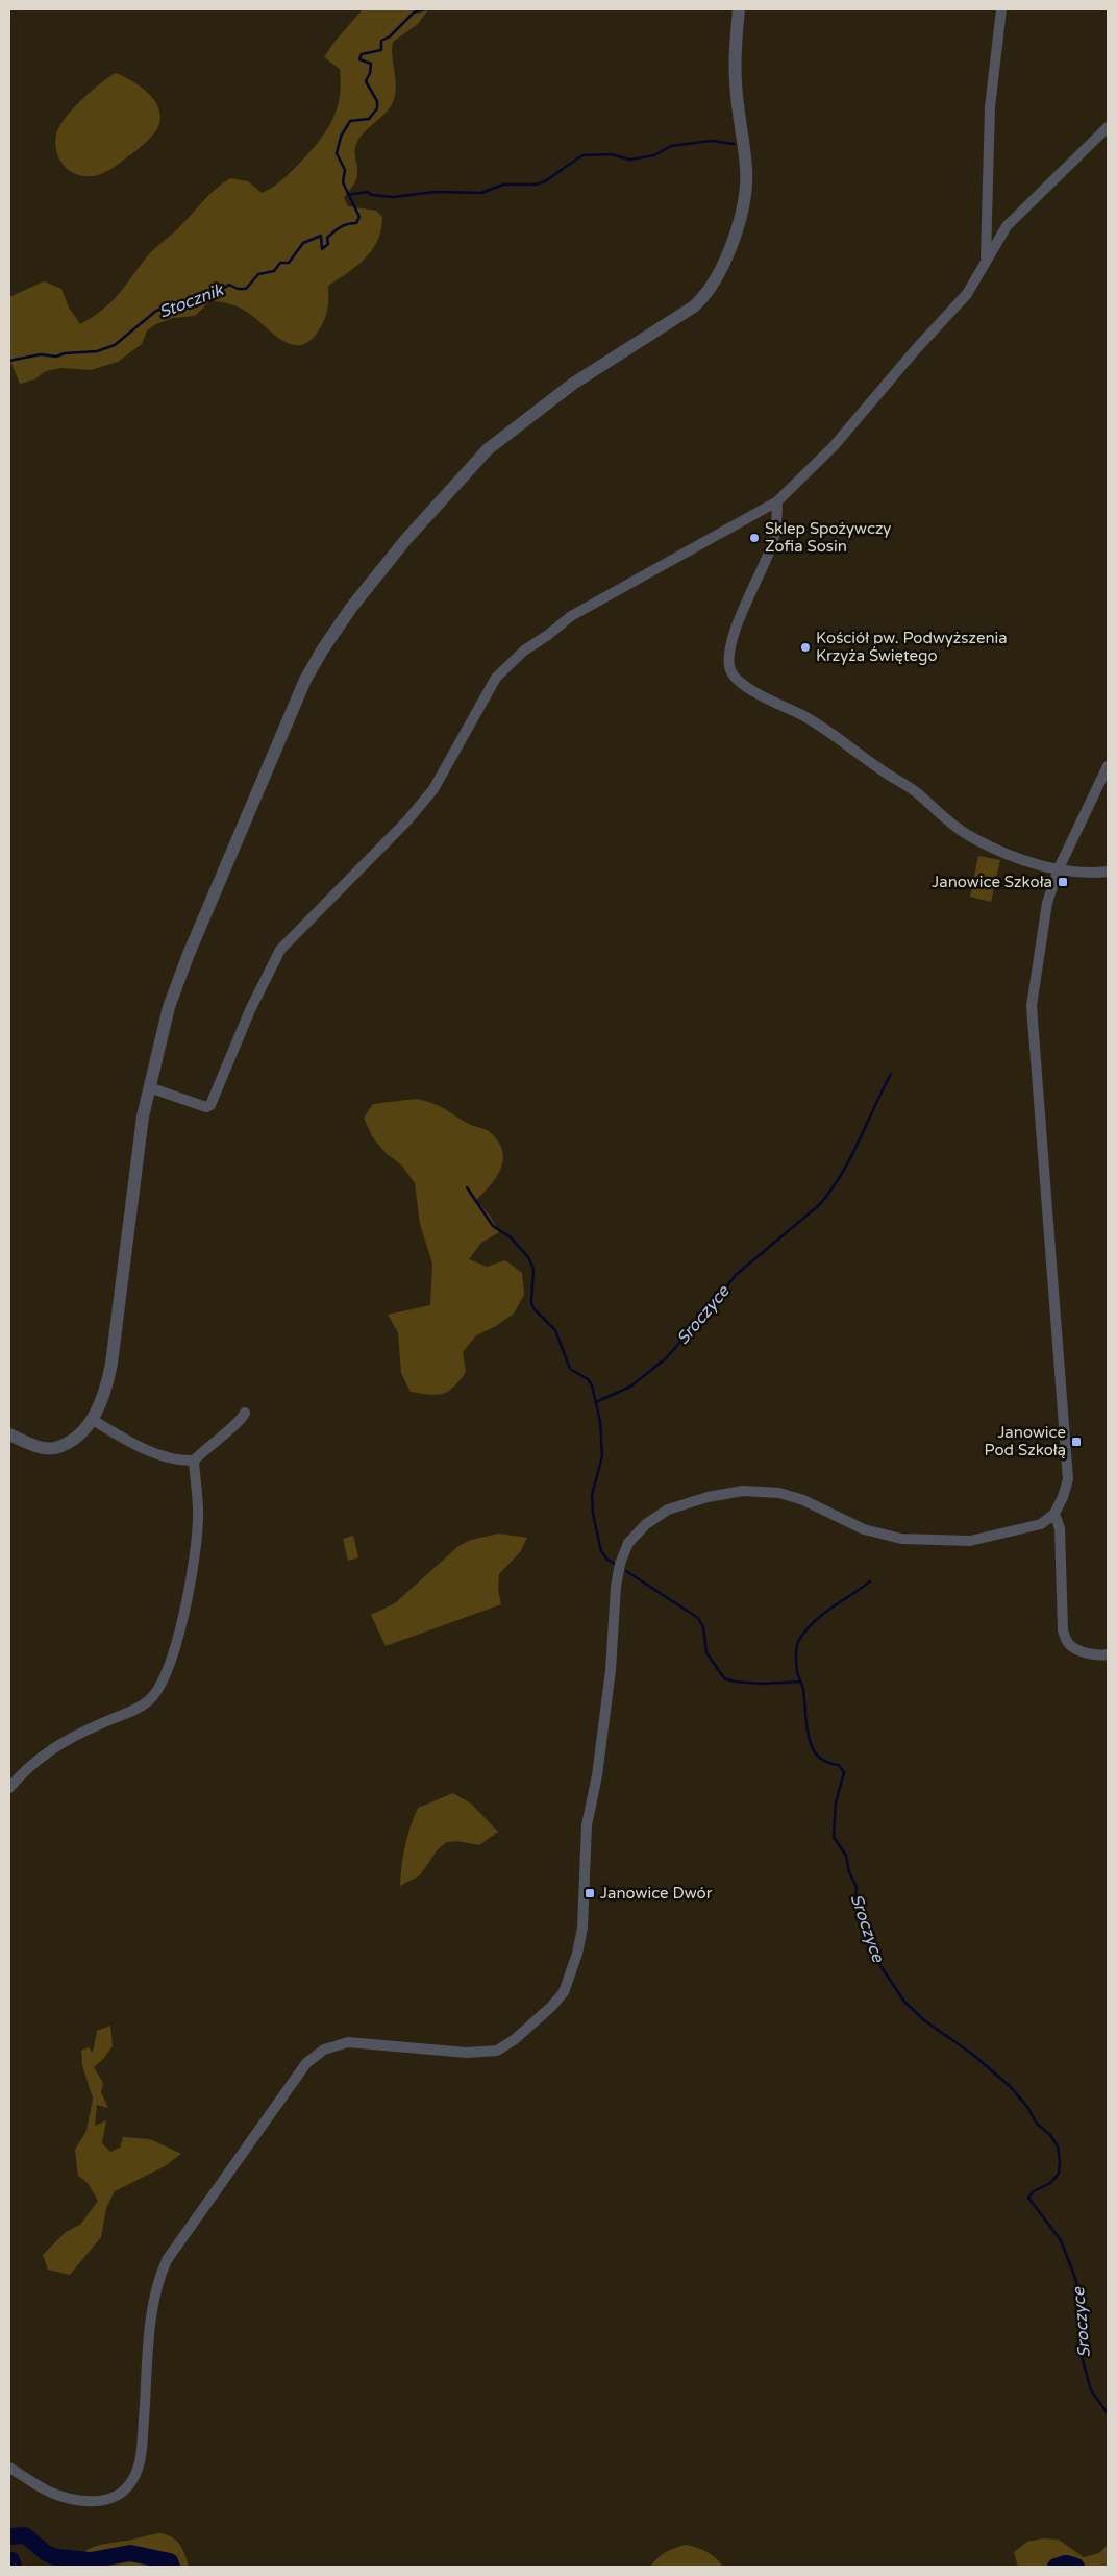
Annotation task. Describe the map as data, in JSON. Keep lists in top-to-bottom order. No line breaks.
{"water":["Stocznik","Sroczyce"],"places":{"other":["Sklep Spożywczy Zofia Sosin","Kościół pw. Podwyższenia Krzyża Świętego"],"transit":["Janowice Szkoła","Janowice Pod Szkołą","Janowice Dwór"]}}
